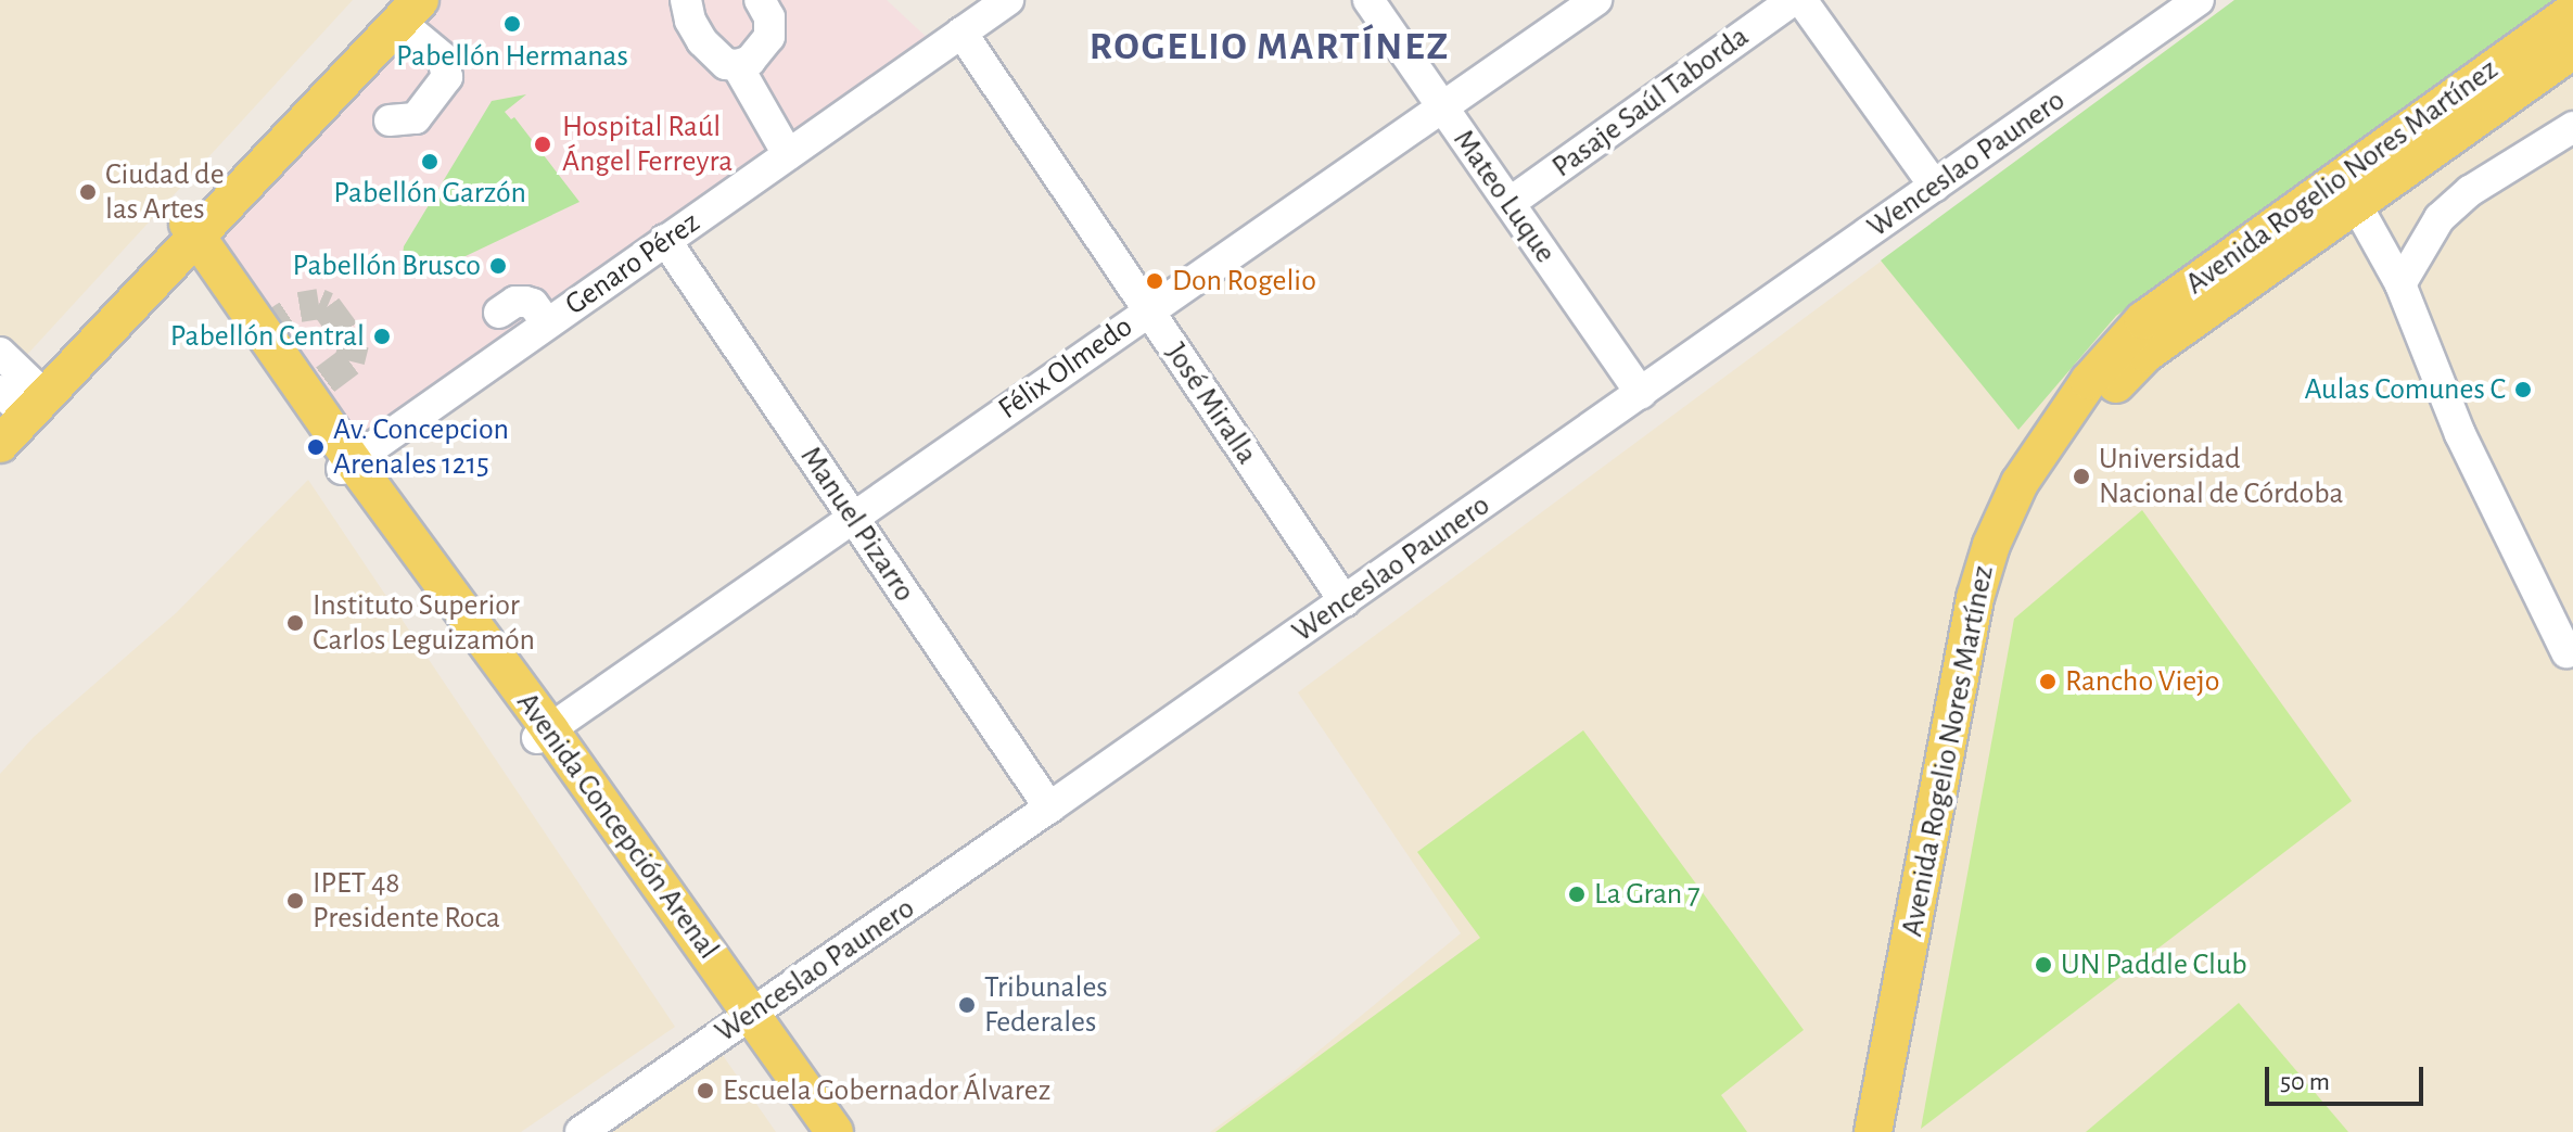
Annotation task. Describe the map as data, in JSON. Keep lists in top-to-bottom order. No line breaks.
{"streets":{"main road":["Avenida Rogelio Nores Martínez","Avenida Concepción Arenal"],"street":["Pasaje Saúl Taborda","Wenceslao Paunero","Mateo Luque","Genaro Pérez","Félix Olmedo","José Miralla","Manuel Pizarro"]},"crossings":[["Pasaje Saúl Taborda","Mateo Luque"],["Wenceslao Paunero","Mateo Luque"],["Wenceslao Paunero","José Miralla"],["Wenceslao Paunero","Manuel Pizarro"],["Wenceslao Paunero","Avenida Concepción Arenal"],["Mateo Luque","Félix Olmedo"],["Genaro Pérez","José Miralla"],["Genaro Pérez","Manuel Pizarro"],["Genaro Pérez","Avenida Concepción Arenal"],["Félix Olmedo","José Miralla"],["Félix Olmedo","Manuel Pizarro"],["Félix Olmedo","Avenida Concepción Arenal"]],"districts":["ROGELIO MARTÍNEZ"],"places":["Pabellón Hermanas","Hospital Raúl Ángel Ferreyra","Pabellón Garzón","Ciudad de las Artes","Pabellón Brusco","Don Rogelio","Pabellón Central","Aulas Comunes C","Av. Concepcion Arenales 1215","Universidad Nacional de Córdoba","Instituto Superior Carlos Leguizamón","Rancho Viejo","La Gran 7","IPET 48 Presidente Roca","UN Paddle Club","Tribunales Federales","Escuela Gobernador Álvarez"],"scale_bar":"50 m"}
